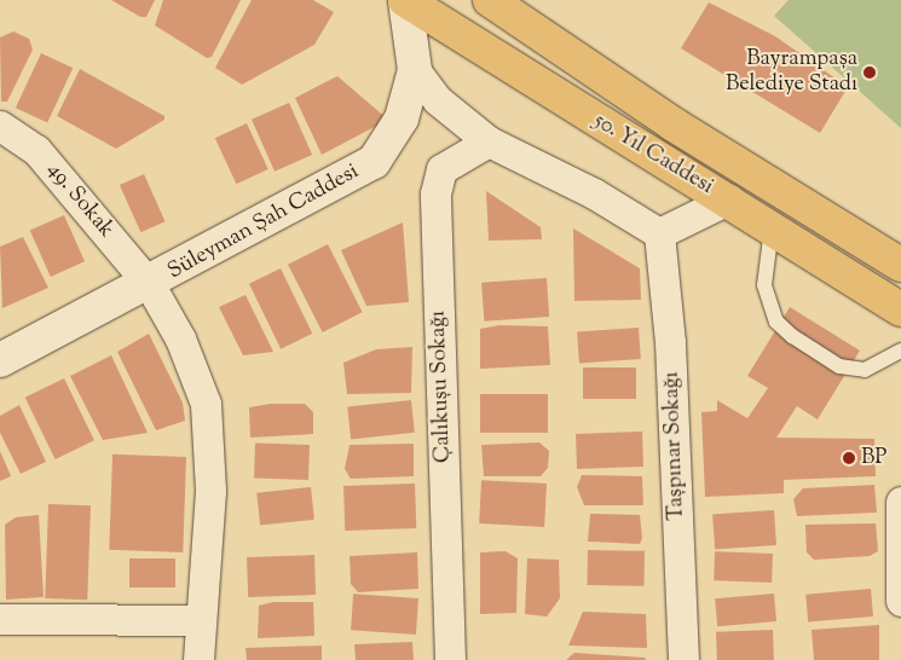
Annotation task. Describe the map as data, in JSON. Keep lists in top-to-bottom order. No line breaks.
{"streets":{"main road":["50. Yıl Caddesi"],"street":["49. Sokak","Süleyman Şah Caddesi","Çalıkuşu Sokağı","Taşpınar Sokağı"]},"crossings":[["50. Yıl Caddesi","Süleyman Şah Caddesi"],["49. Sokak","Süleyman Şah Caddesi"]],"places":["Bayrampaşa Belediye Stadı","BP"]}
